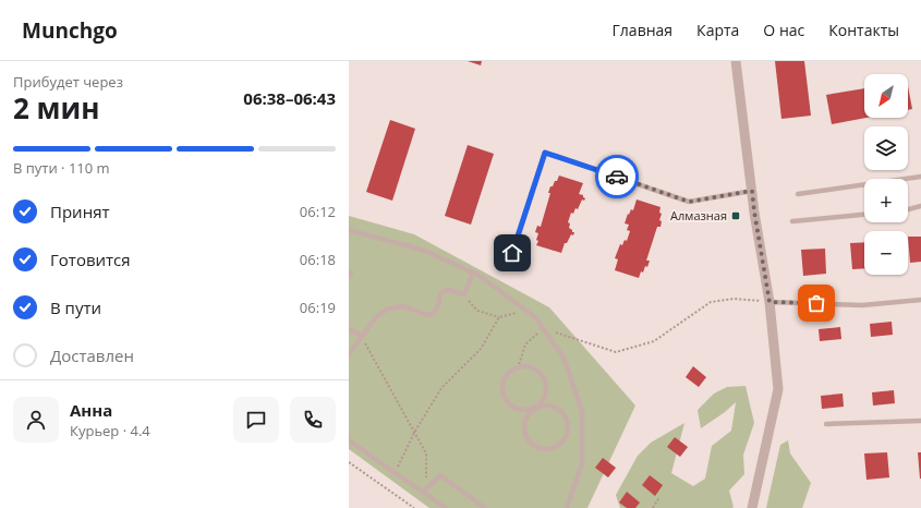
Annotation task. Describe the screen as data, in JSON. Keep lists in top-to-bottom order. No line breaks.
{"places":{"transit":["Алмазная"]},"north":"bottom left","page":{"header":"Munchgo","nav":["Главная","Карта","О нас","Контакты"],"heading":["2 мин","Прибудет через","06:38–06:43"],"panel":["Анна","Курьер · 4.4"],"map_buttons":["+","−"],"bar":"В пути · 110 m","list":[["Принят","06:12"],["Готовится","06:18"],["В пути","06:19"],"Доставлен"]}}
